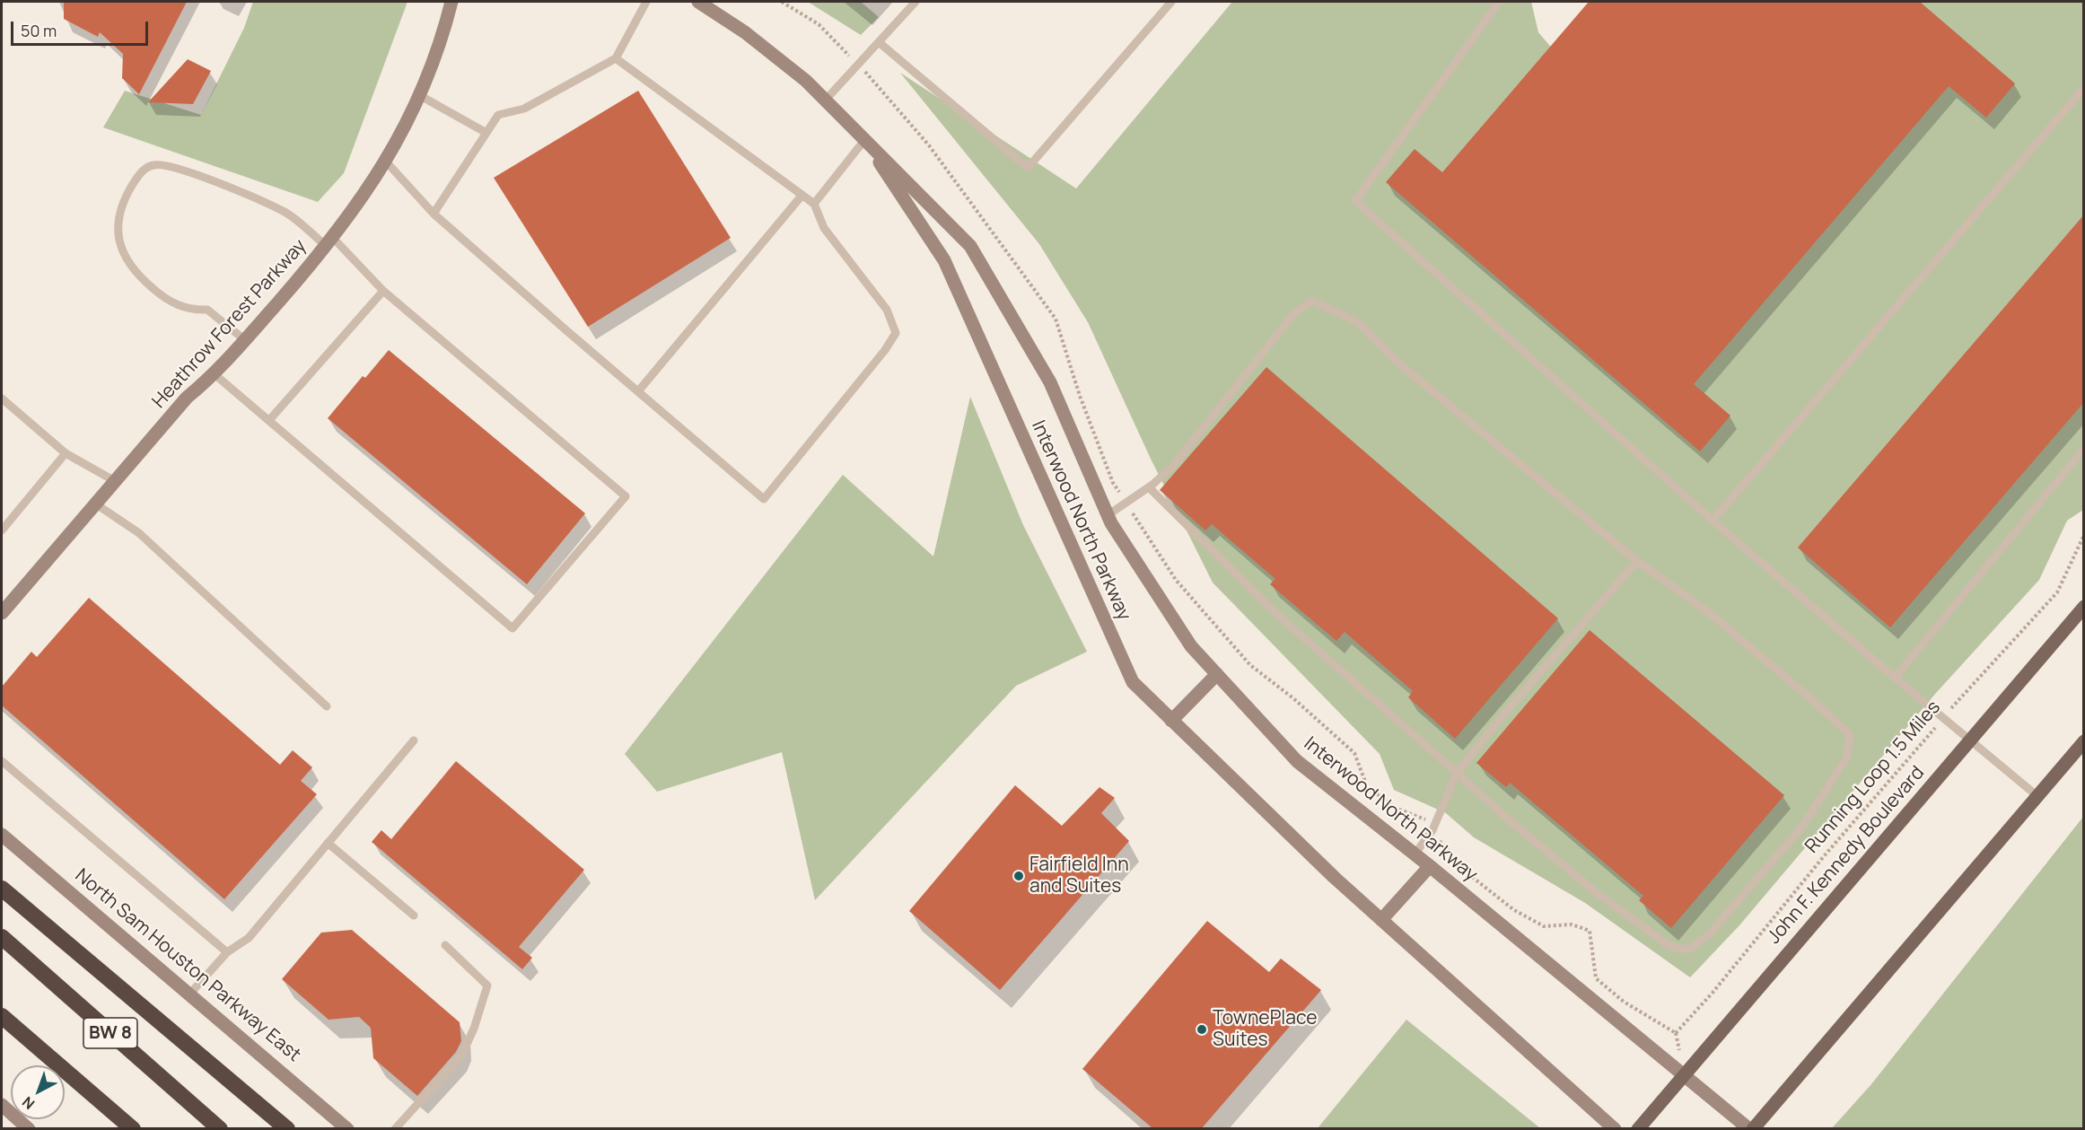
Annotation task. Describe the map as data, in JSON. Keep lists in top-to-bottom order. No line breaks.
{"streets":{"highway":["BW 8"],"main road":["John F. Kennedy Boulevard"],"street":["Heathrow Forest Parkway","Interwood North Parkway","North Sam Houston Parkway East"],"path":["Running Loop 1.5 Miles"]},"crossings":[["Interwood North Parkway","John F. Kennedy Boulevard"]],"places":["Fairfield Inn and Suites","TownePlace Suites"],"scale_bar":"50 m","north":"bottom left"}
